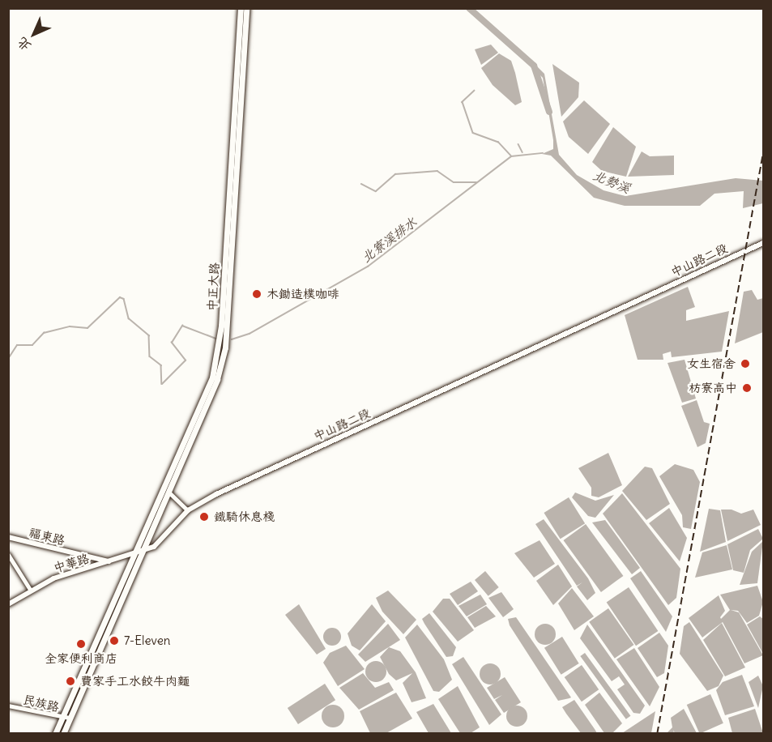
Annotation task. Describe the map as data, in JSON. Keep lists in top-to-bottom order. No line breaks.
{"streets":{"main road":["中正大路"],"street":["中山路二段","福東路","中華路","民族路"]},"crossings":[["中山路二段","中正大路"],["中山路二段","中華路"],["中正大路","中華路"],["福東路","中華路"]],"water":["北勢溪","北寮溪排水"],"places":["木鋤造樸咖啡","女生宿舍","枋寮高中","鐵騎休息棧","7-Eleven","全家便利商店","費家手工水餃牛肉麵"],"north":"bottom left"}
